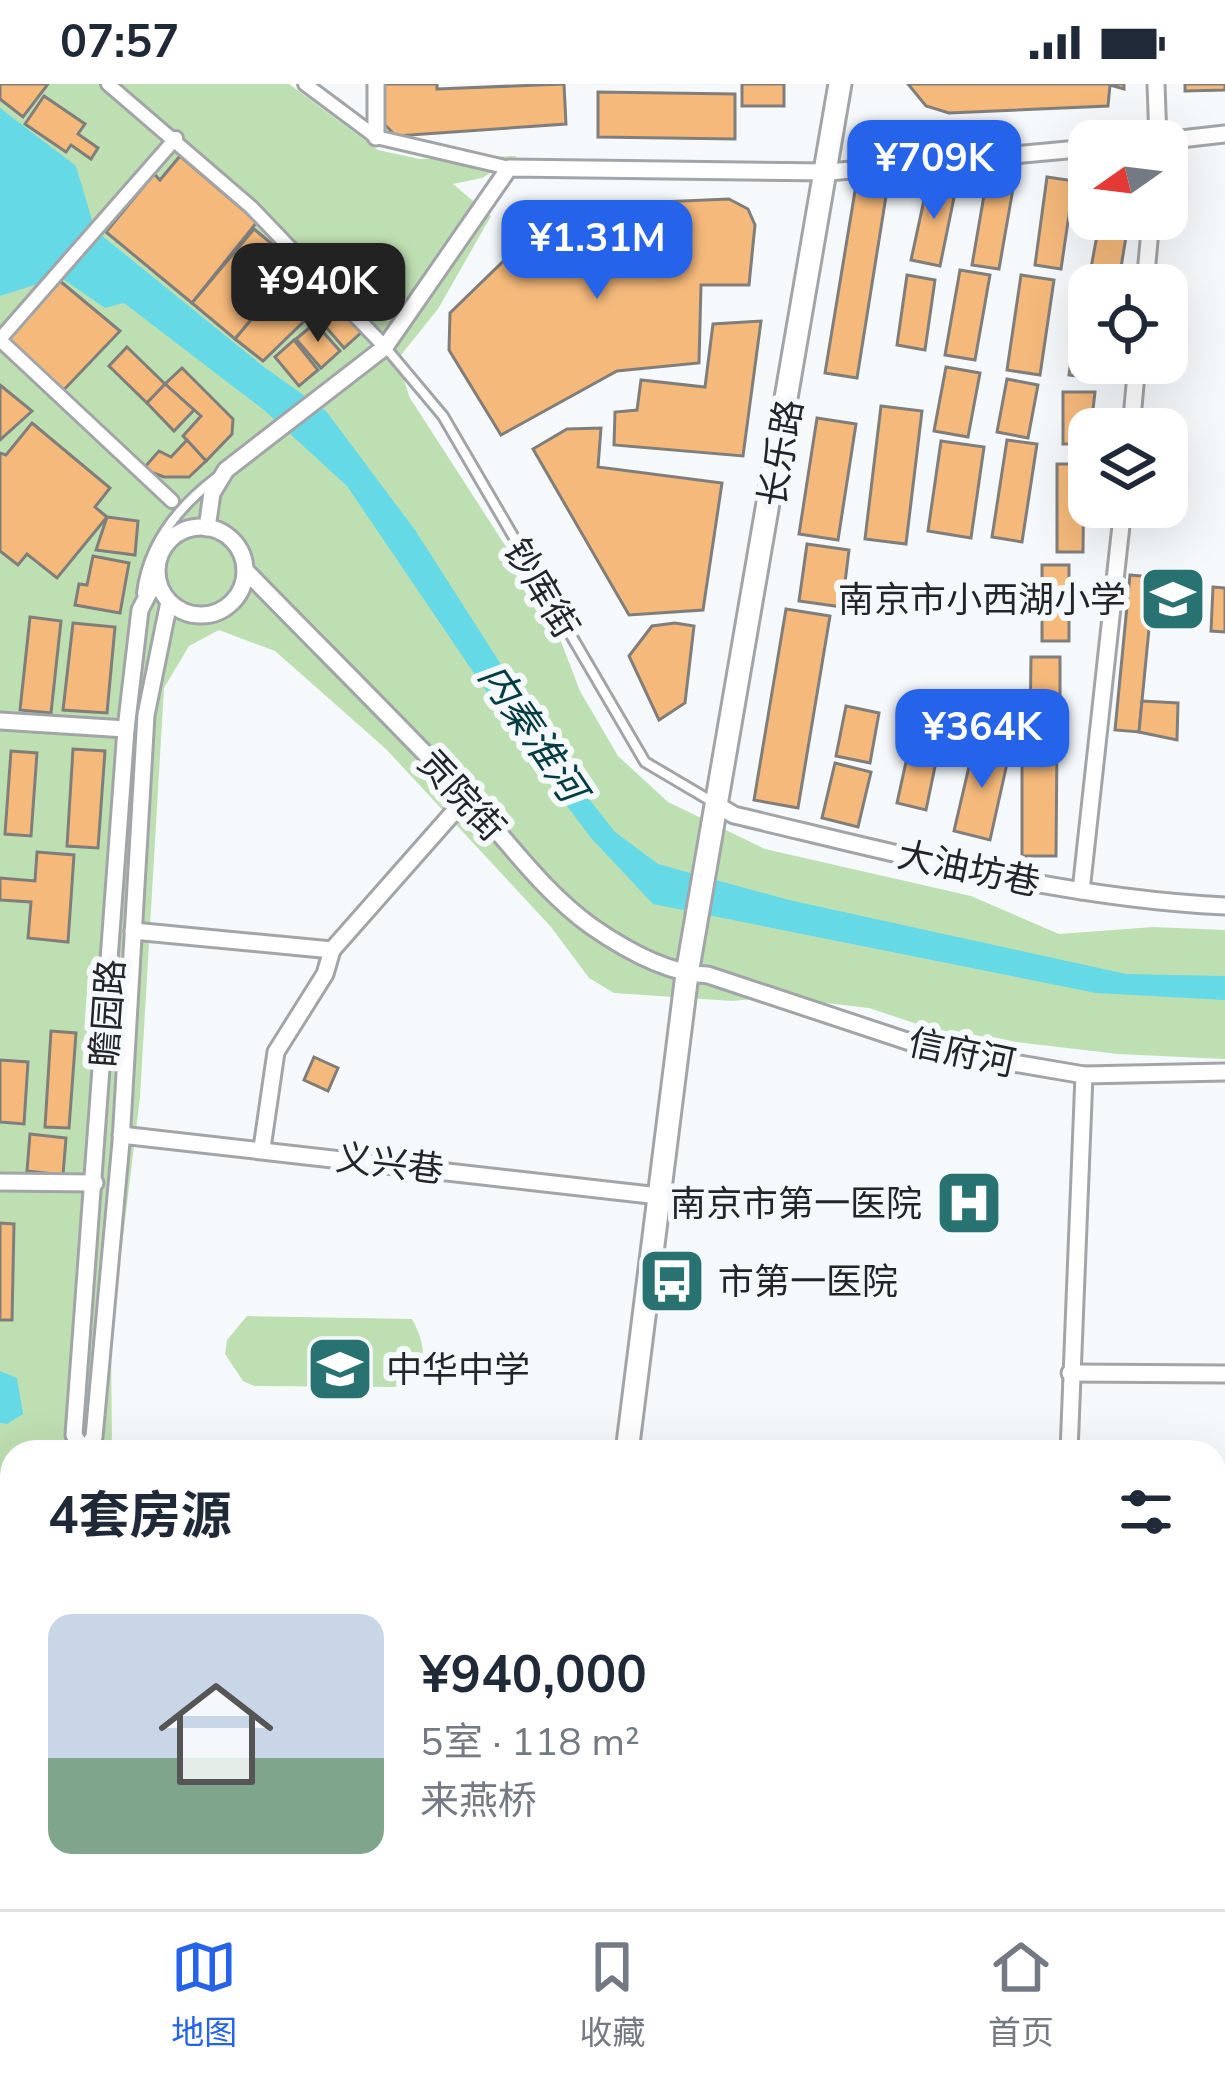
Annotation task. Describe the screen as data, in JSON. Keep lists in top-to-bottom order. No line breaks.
{"streets":{"main road":["长乐路"],"street":["贡院街","大油坊巷","瞻园路","信府河","义兴巷"],"lane":["钞库街"]},"crossings":[["长乐路","钞库街"],["长乐路","贡院街"],["长乐路","大油坊巷"],["长乐路","信府河"],["钞库街","大油坊巷"],["贡院街","瞻园路"],["贡院街","信府河"],["瞻园路","义兴巷"]],"water":["内秦淮河"],"places":{"school or university":["南京市小西湖小学","中华中学"],"hospital":["南京市第一医院"],"bus stop":["市第一医院"]},"north":"left","page":{"status":"07:57","price":["¥709K","¥1.31M","¥940K","¥364K"],"heading":"4套房源","list":[{"name":"¥940,000","note":"5室 · 118 m² · 来燕桥"}],"tabs":["地图","收藏","首页"]}}
